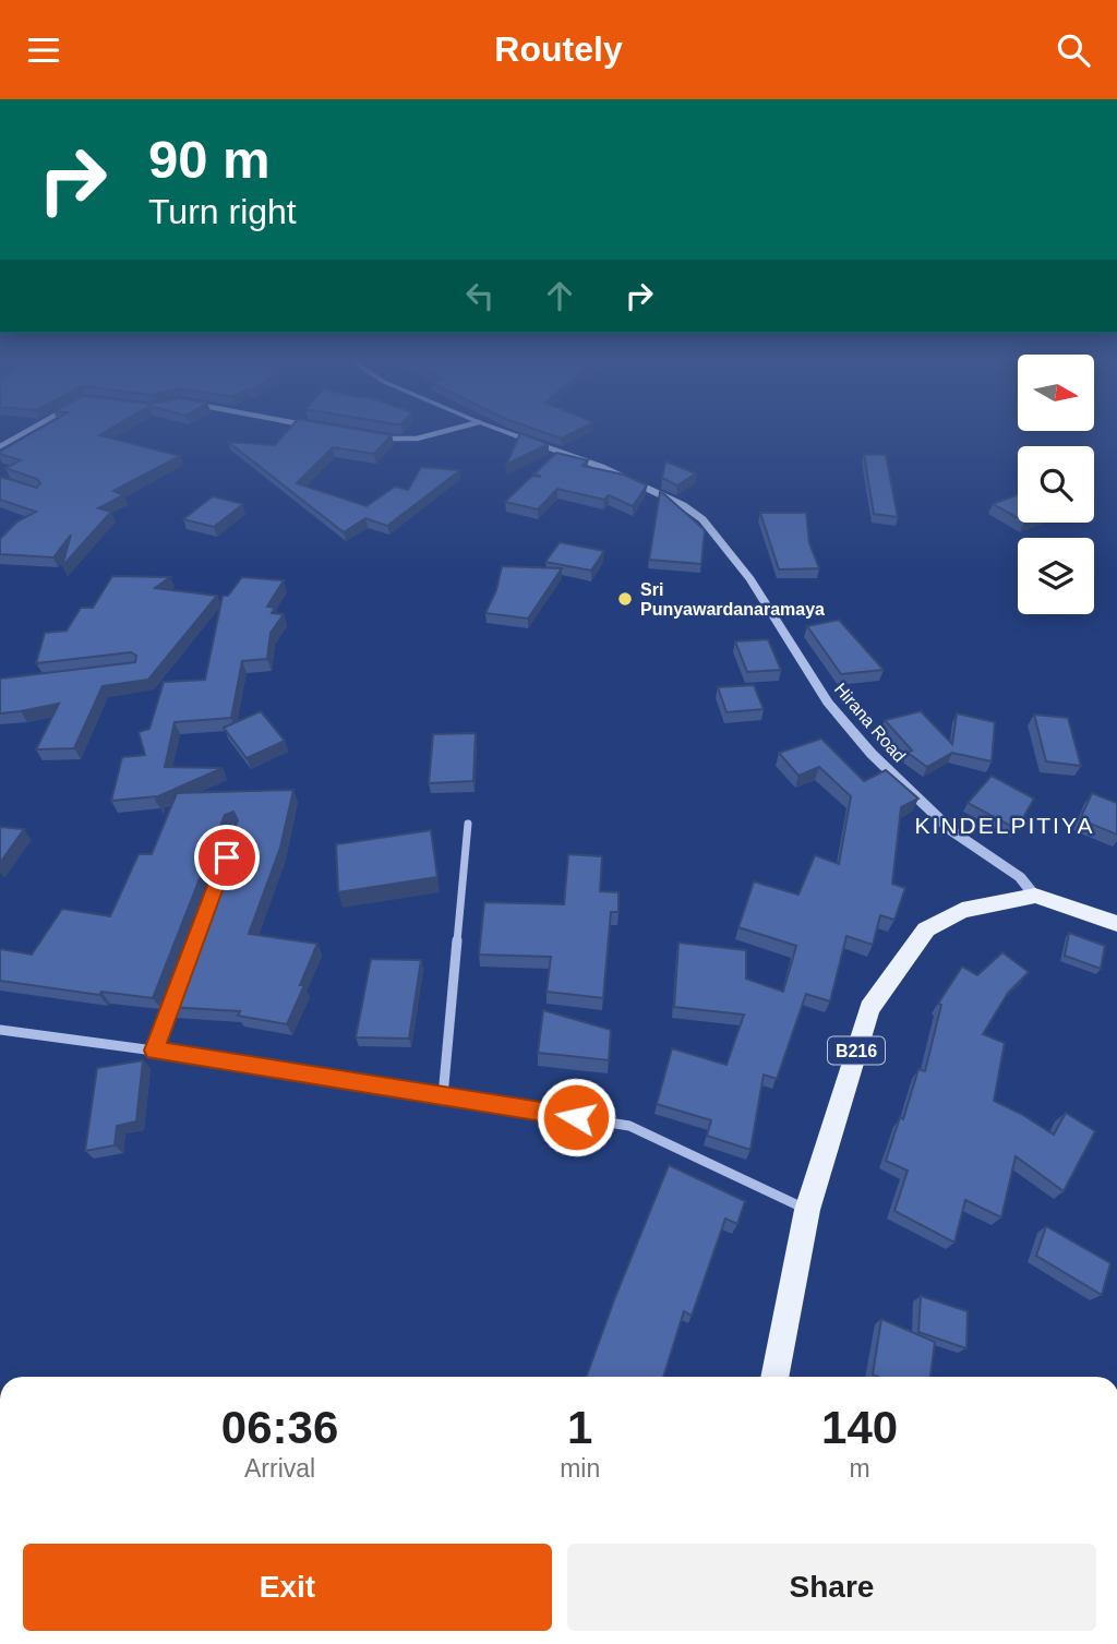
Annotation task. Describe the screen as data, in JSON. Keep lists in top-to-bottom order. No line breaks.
{"streets":{"main road":["B216"],"street":["Hirana Road"]},"crossings":[["Hirana Road","B216"]],"districts":["KINDELPITIYA"],"places":["Sri Punyawardanaramaya"],"north":"right","page":{"header":"Routely","turn":["90 m","Turn right"],"eta":["06:36","Arrival","1","min","140","m"],"buttons":["Exit","Share"]}}
